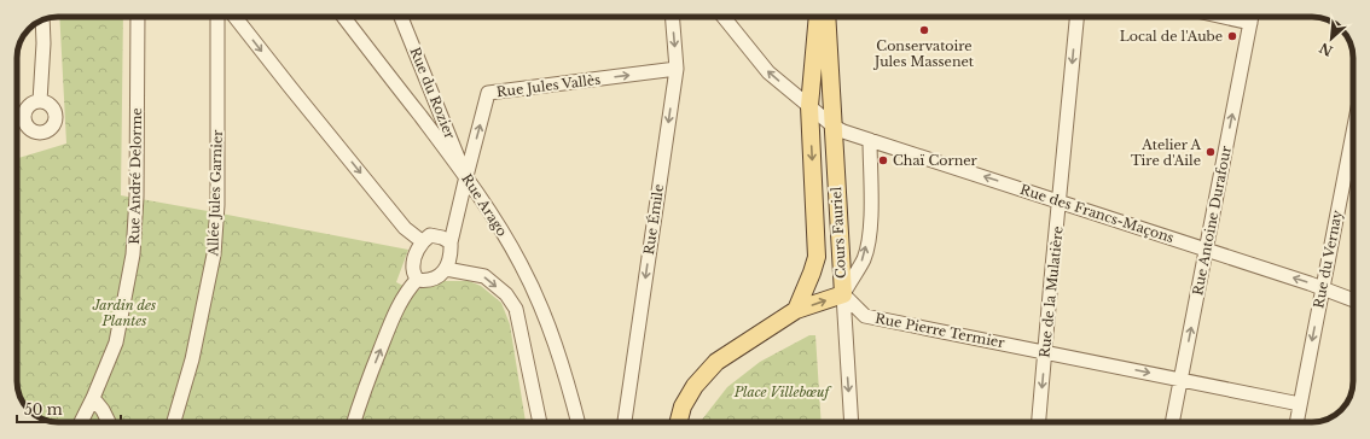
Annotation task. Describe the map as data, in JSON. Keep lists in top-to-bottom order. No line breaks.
{"streets":{"main road":["Cours Fauriel"],"street":["Rue Jules Vallès","Rue du Rozier","Rue André Delorme","Allée Jules Garnier","Rue Arago","Rue des Francs-Maçons","Rue Émile","Rue Antoine Durafour","Rue du Vernay","Rue de la Mulatière","Rue Pierre Termier"]},"crossings":[["Rue Jules Vallès","Rue du Rozier"],["Rue Jules Vallès","Rue Arago"],["Rue Jules Vallès","Rue Émile"],["Rue du Rozier","Rue Arago"],["Rue des Francs-Maçons","Rue Antoine Durafour"],["Rue des Francs-Maçons","Cours Fauriel"],["Rue des Francs-Maçons","Rue du Vernay"],["Rue des Francs-Maçons","Rue de la Mulatière"],["Rue Antoine Durafour","Rue Pierre Termier"],["Cours Fauriel","Rue Pierre Termier"],["Rue de la Mulatière","Rue Pierre Termier"]],"one_way":["Rue Jules Vallès","Rue des Francs-Maçons","Rue Émile","Rue Antoine Durafour","Rue du Vernay","Rue de la Mulatière","Rue Pierre Termier"],"parks":["Jardin des Plantes","Place Villebœuf"],"places":["Conservatoire Jules Massenet","Local de l'Aube","Atelier A Tire d'Aile","Chaï Corner"],"scale_bar":"50 m","north":"bottom left"}
